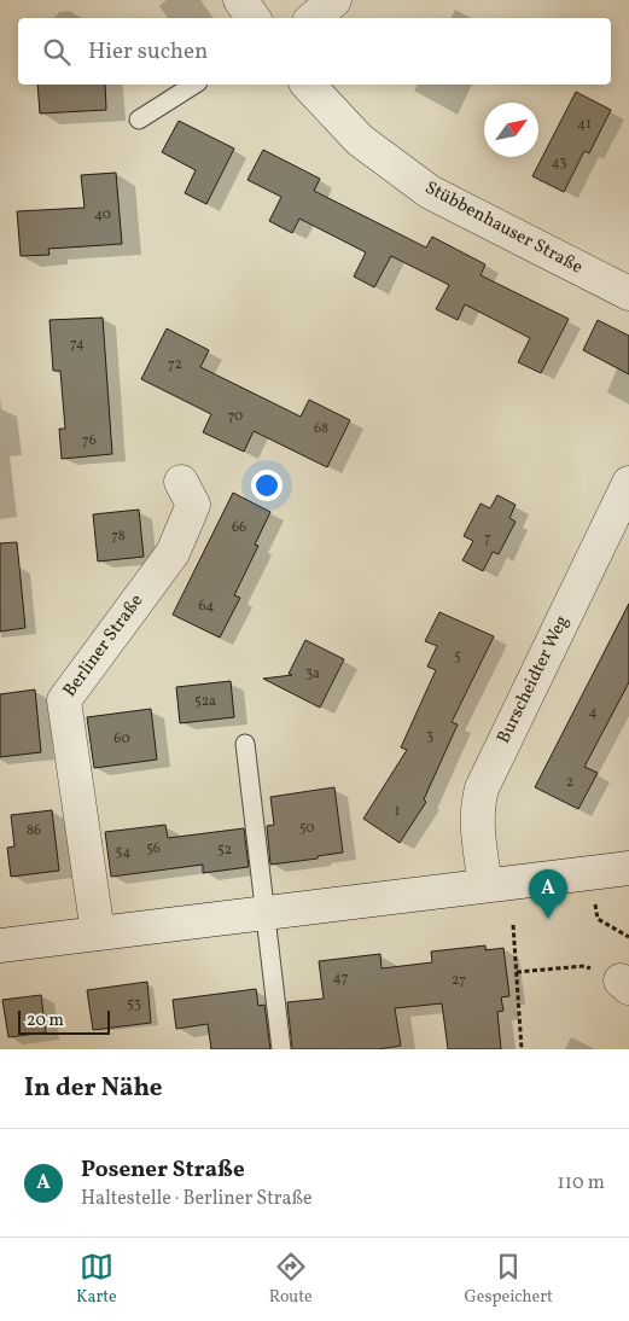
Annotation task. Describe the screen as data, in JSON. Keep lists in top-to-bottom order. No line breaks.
{"streets":{"street":["Stübbenhauser Straße","Berliner Straße","Burscheidter Weg"]},"house_numbers":["41","43","40","74","72","70","68","76","66","78","7","64","5","3a","52a","4","3","60","2","1","50","86","56","52","54","47","27","53"],"scale_bar":"20 m","north":"top right","page":{"search":"Hier suchen","pins":"A","scale":"20 m","heading":"In der Nähe","list":[{"mark":"A","name":"Posener Straße","note":"Haltestelle · Berliner Straße","value":"110 m"}],"nav":["Karte","Route","Gespeichert"]}}
